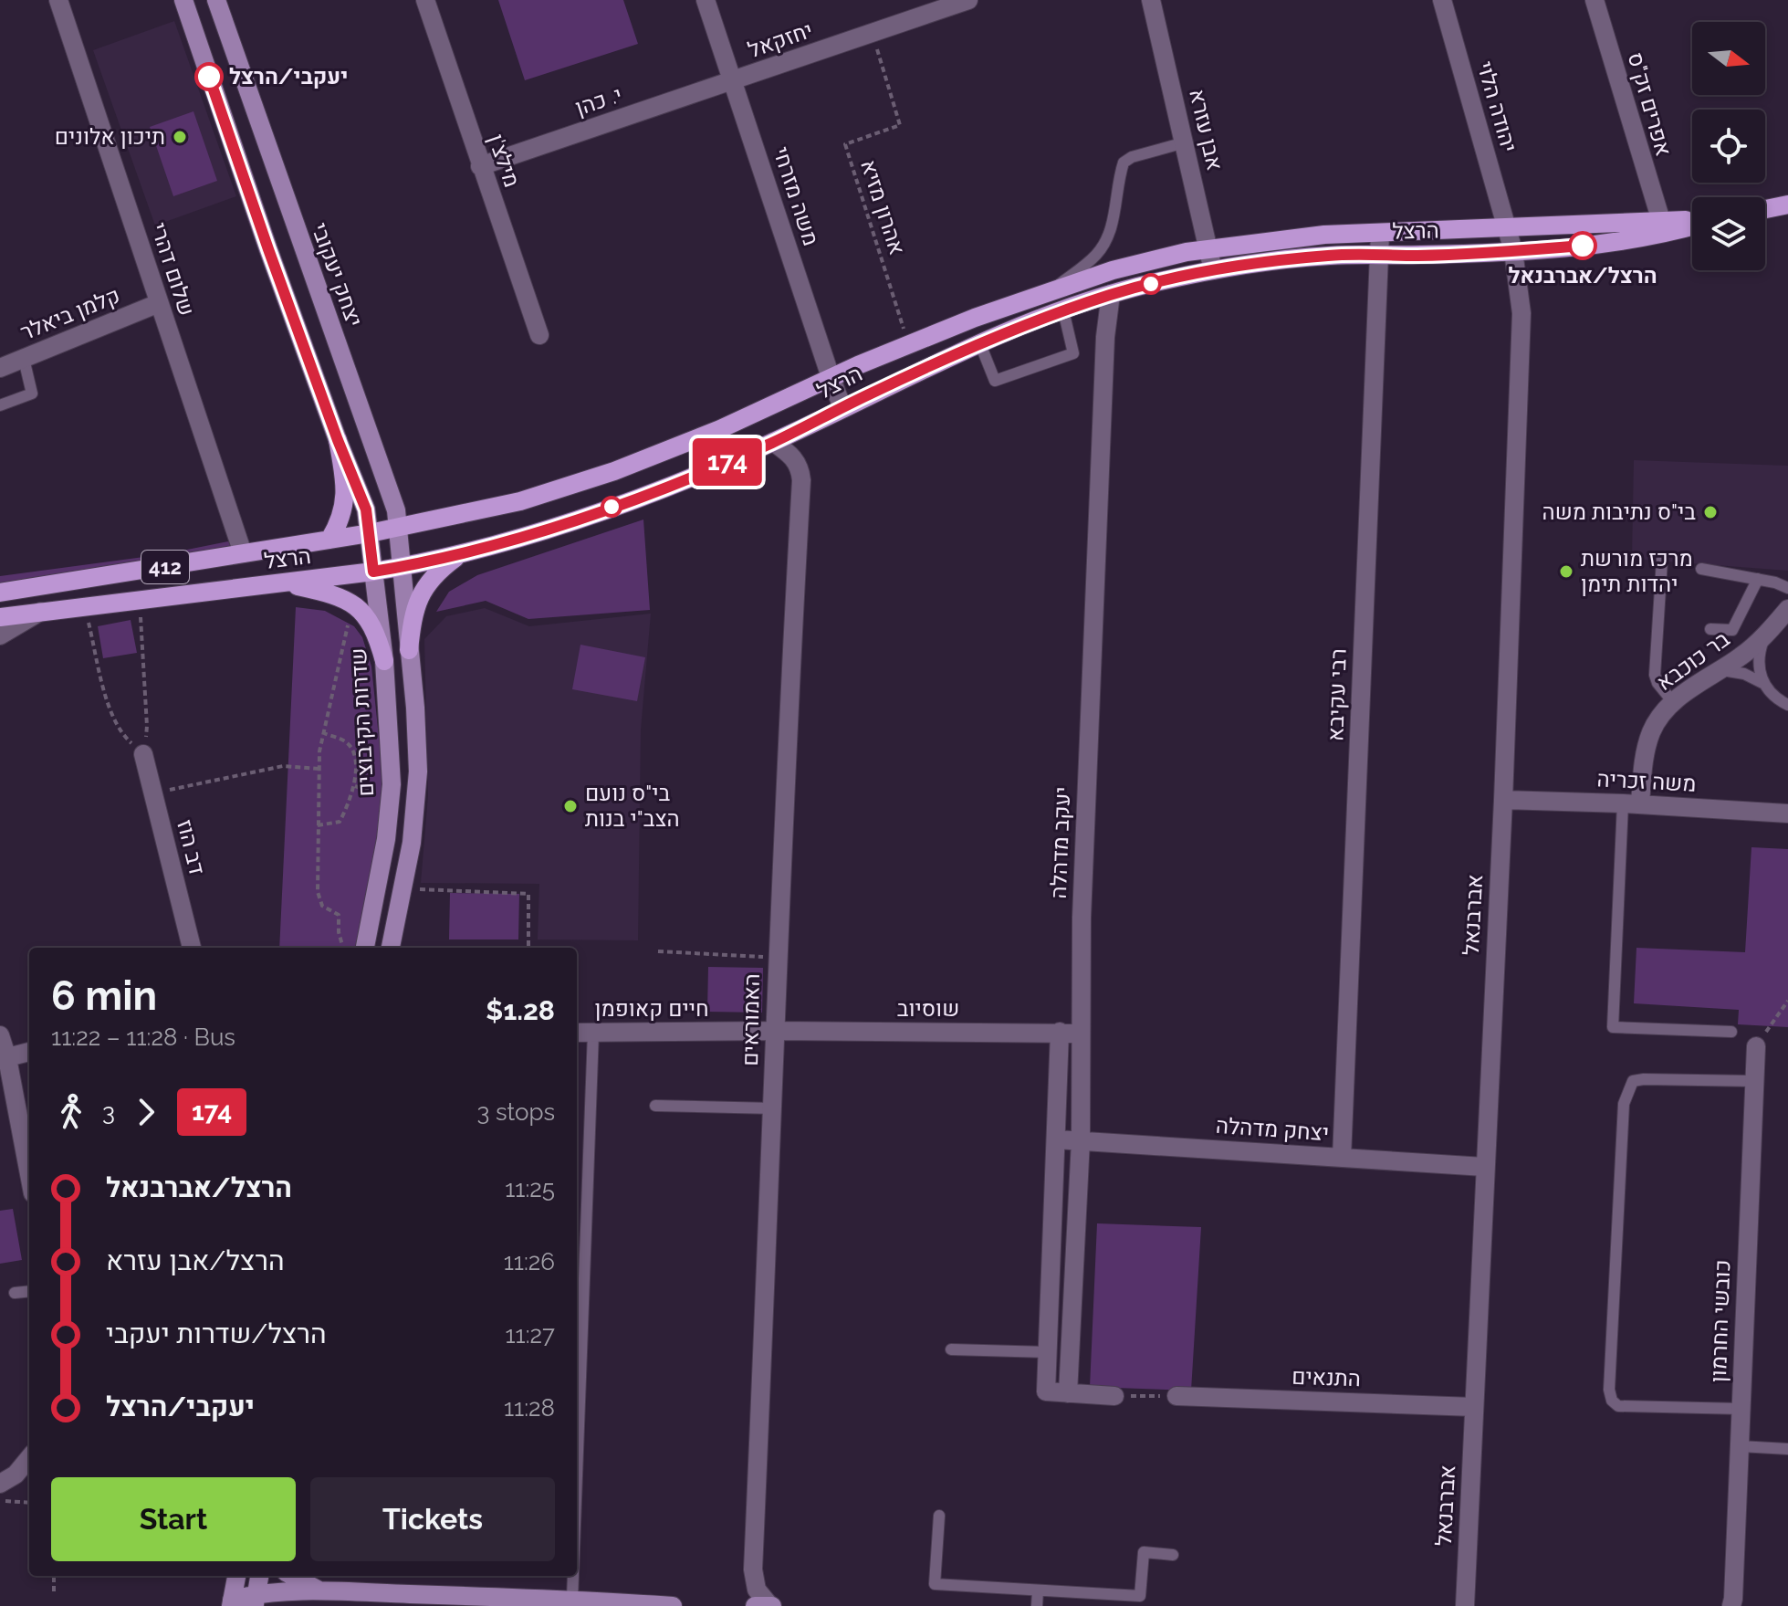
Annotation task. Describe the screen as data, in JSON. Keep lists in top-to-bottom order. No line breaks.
{"streets":{"main road":["הרצל","412"],"street":["יחזקאל","י. כהן","אפרים זק\"ס","יהודה הלוי","אבן עזרא","מילצ'ן","משה מזרחי","שלום דהרי","יצחק יעקובי","קלמן ביאלר","בר כוכבא","רבי עקיבא","שדרות הקיבוצים","משה זכריה","יעקב מדהלה","דב הוז","אברבנאל","חיים קאופמן","שוסיוב","האמוראים","יצחק מדהלה","כובשי החרמון","התנאים"],"path":["אהרון מזיא"]},"crossings":[["יחזקאל","י. כהן"],["יחזקאל","משה מזרחי"],["יחזקאל","אהרון מזיא"],["י. כהן","מילצ'ן"],["י. כהן","משה מזרחי"],["אפרים זק\"ס","הרצל"],["יהודה הלוי","הרצל"],["יהודה הלוי","אברבנאל"],["אבן עזרא","הרצל"],["משה מזרחי","הרצל"],["אהרון מזיא","הרצל"],["הרצל","שלום דהרי"],["הרצל","יצחק יעקובי"],["הרצל","רבי עקיבא"],["הרצל","שדרות הקיבוצים"],["הרצל","יעקב מדהלה"],["הרצל","אברבנאל"],["הרצל","האמוראים"],["שלום דהרי","קלמן ביאלר"],["בר כוכבא","משה זכריה"],["רבי עקיבא","יצחק מדהלה"],["משה זכריה","אברבנאל"],["יעקב מדהלה","שוסיוב"],["יעקב מדהלה","יצחק מדהלה"],["אברבנאל","יצחק מדהלה"],["אברבנאל","התנאים"],["חיים קאופמן","שוסיוב"],["חיים קאופמן","האמוראים"],["שוסיוב","האמוראים"]],"places":["יעקבי/הרצל","תיכון אלונים","הרצל/אברבנאל","בי\"ס נתיבות משה","מרכז מורשת יהדות תימן","בי\"ס נועם הצב\"י בנות"],"lines":["bus line 174"],"north":"right","page":{"on_map":"174","heading":["6 min","11:22 – 11:28 · Bus","$1.28"],"legs":["3","174","3 stops"],"list":[{"name":"הרצל/אברבנאל","value":"11:25"},{"name":"הרצל/אבן עזרא","value":"11:26"},{"name":"הרצל/שדרות יעקבי","value":"11:27"},{"name":"יעקבי/הרצל","value":"11:28"}],"buttons":["Start","Tickets"]}}
